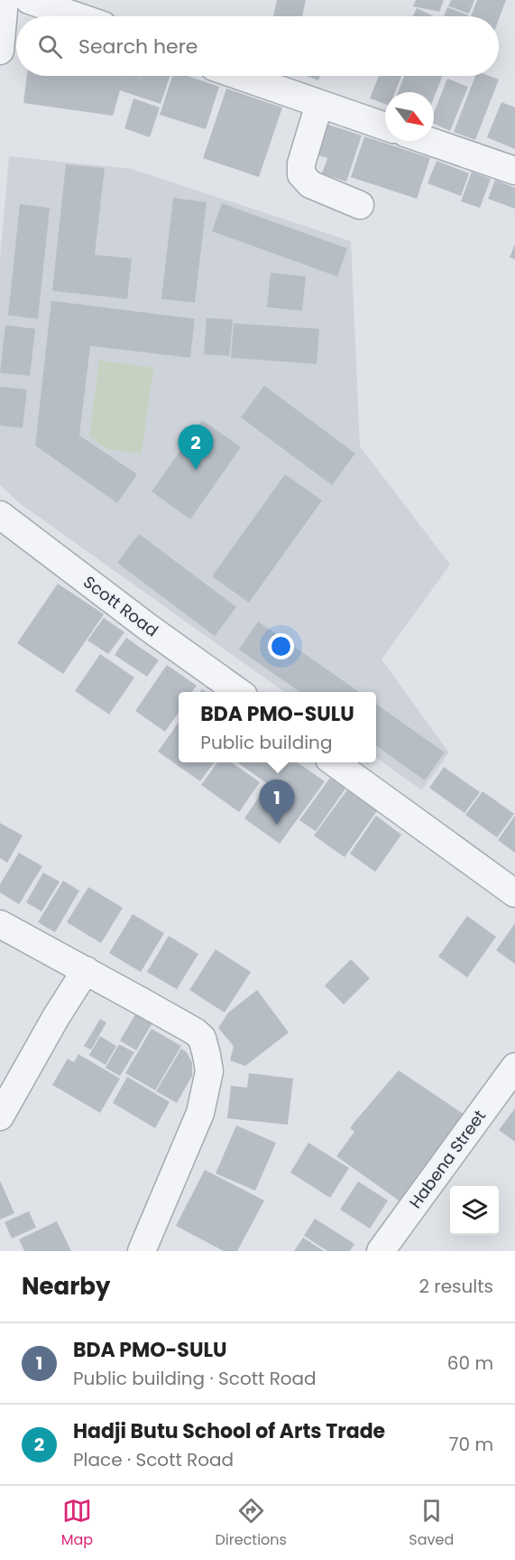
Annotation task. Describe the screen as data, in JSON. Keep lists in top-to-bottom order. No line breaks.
{"streets":{"street":["Scott Road","Habena Street"]},"north":"bottom right","page":{"search":"Search here","pins":["2","1"],"popup":["BDA PMO-SULU","Public building"],"heading":["Nearby","2 results"],"list":[{"mark":"1","name":"BDA PMO-SULU","note":"Public building · Scott Road","value":"60 m"},{"mark":"2","name":"Hadji Butu School of Arts Trade","note":"Place · Scott Road","value":"70 m"}],"nav":["Map","Directions","Saved"]}}
